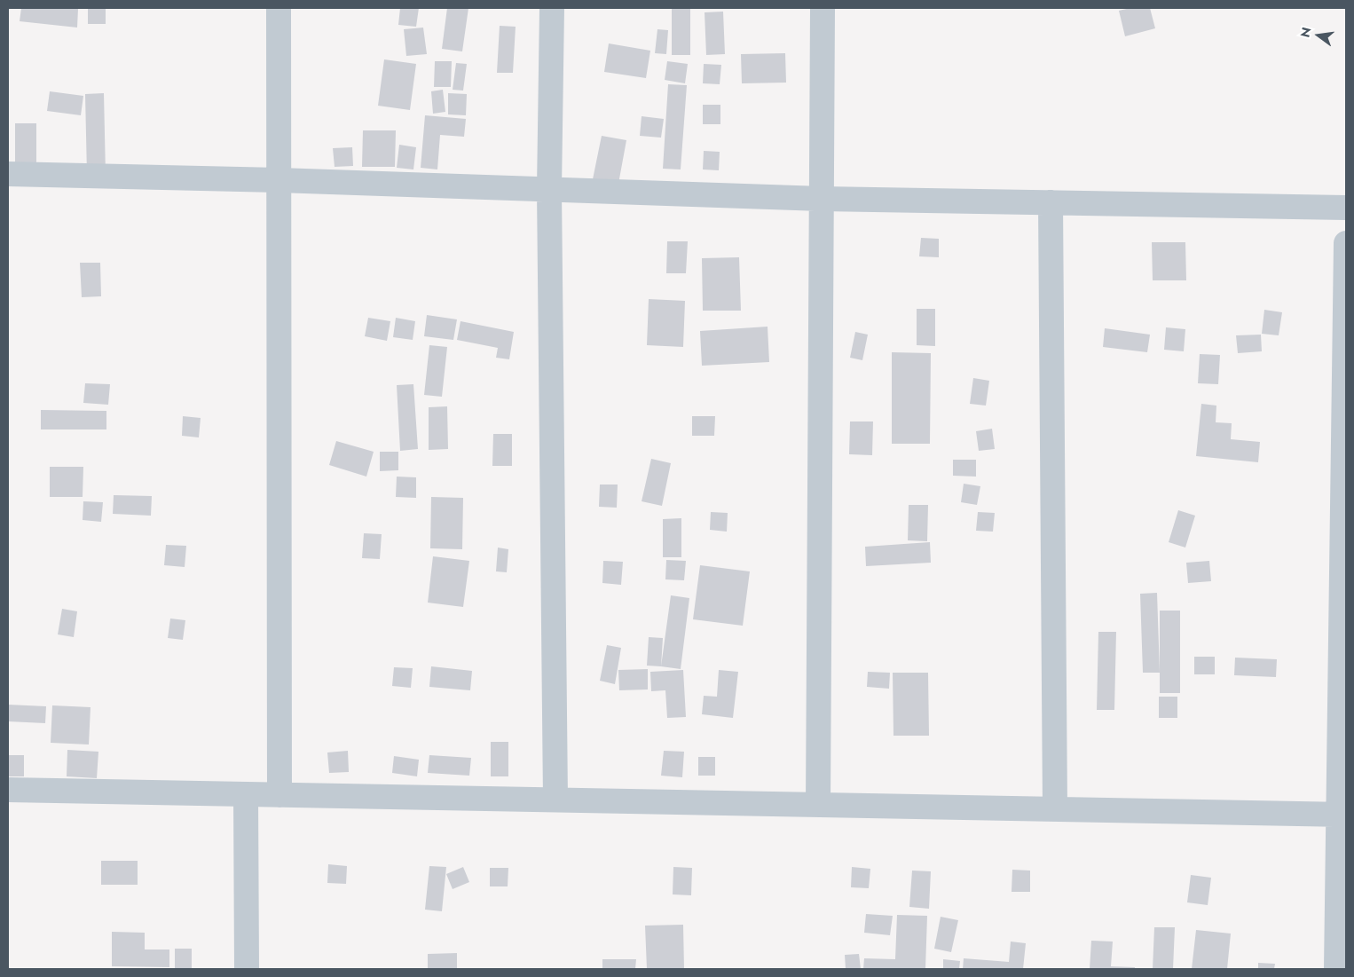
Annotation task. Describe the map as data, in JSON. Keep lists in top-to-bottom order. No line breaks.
{"north":"left"}
